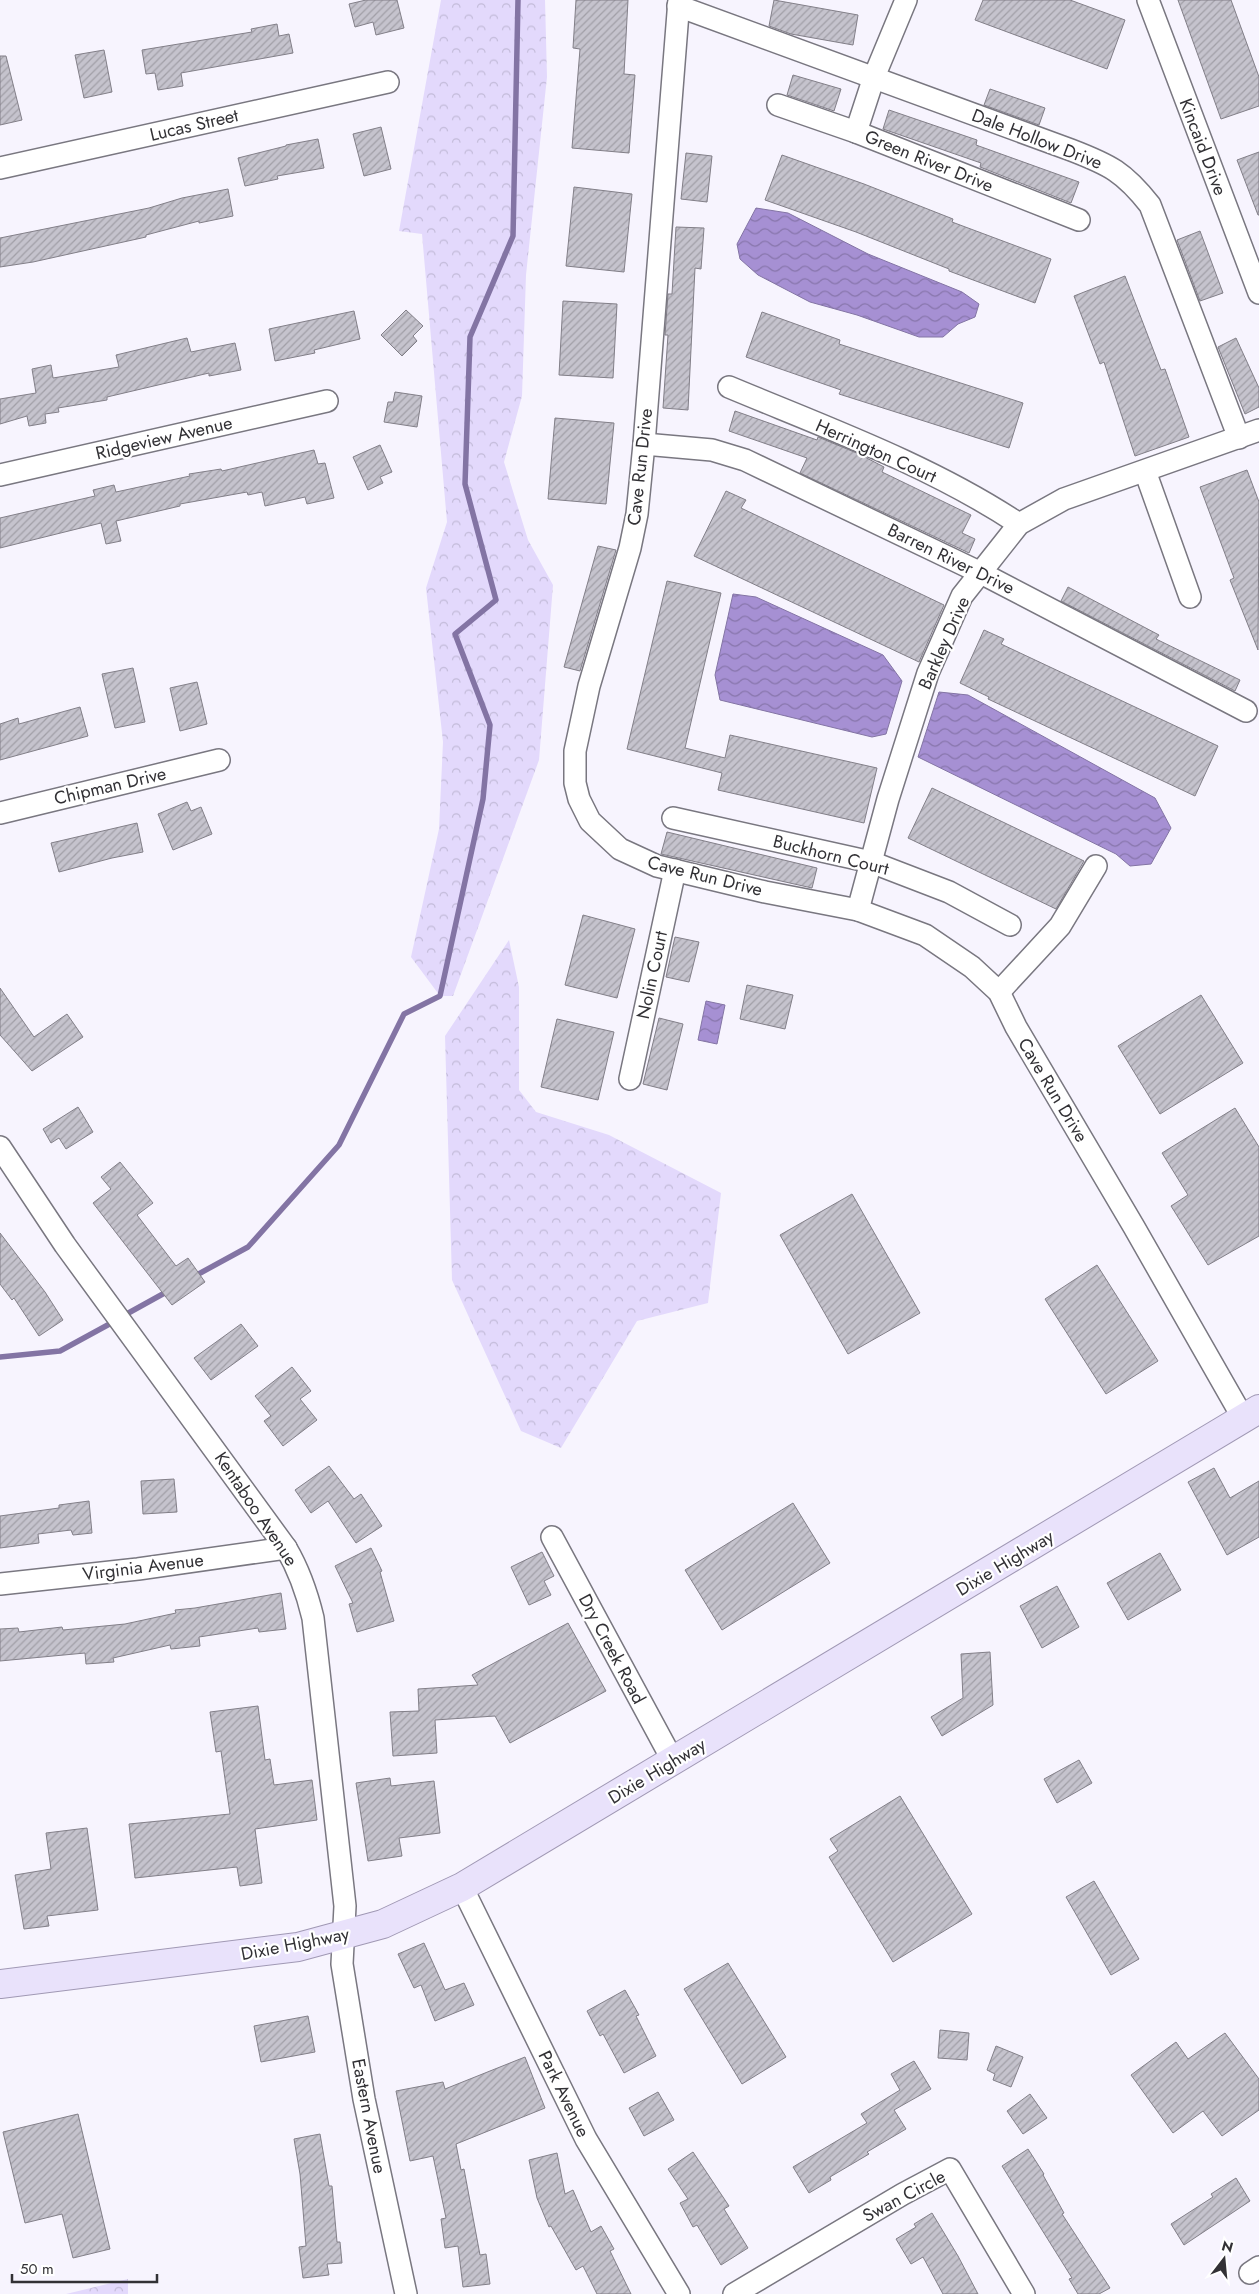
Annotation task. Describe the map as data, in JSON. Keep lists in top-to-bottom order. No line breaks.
{"streets":{"main road":["Dixie Highway"],"street":["Lucas Street","Dale Hollow Drive","Kincaid Drive","Green River Drive","Ridgeview Avenue","Herrington Court","Cave Run Drive","Barren River Drive","Barkley Drive","Chipman Drive","Buckhorn Court","Nolin Court","Kentaboo Avenue","Virginia Avenue","Dry Creek Road","Park Avenue","Eastern Avenue","Swan Circle"]},"crossings":[["Dale Hollow Drive","Cave Run Drive"],["Dale Hollow Drive","Barkley Drive"],["Herrington Court","Barkley Drive"],["Cave Run Drive","Barren River Drive"],["Cave Run Drive","Barkley Drive"],["Cave Run Drive","Nolin Court"],["Cave Run Drive","Dixie Highway"],["Barren River Drive","Barkley Drive"],["Barkley Drive","Buckhorn Court"],["Kentaboo Avenue","Dixie Highway"],["Kentaboo Avenue","Virginia Avenue"],["Kentaboo Avenue","Eastern Avenue"],["Dixie Highway","Dry Creek Road"],["Dixie Highway","Park Avenue"],["Dixie Highway","Eastern Avenue"]],"scale_bar":"50 m","north":"top"}
